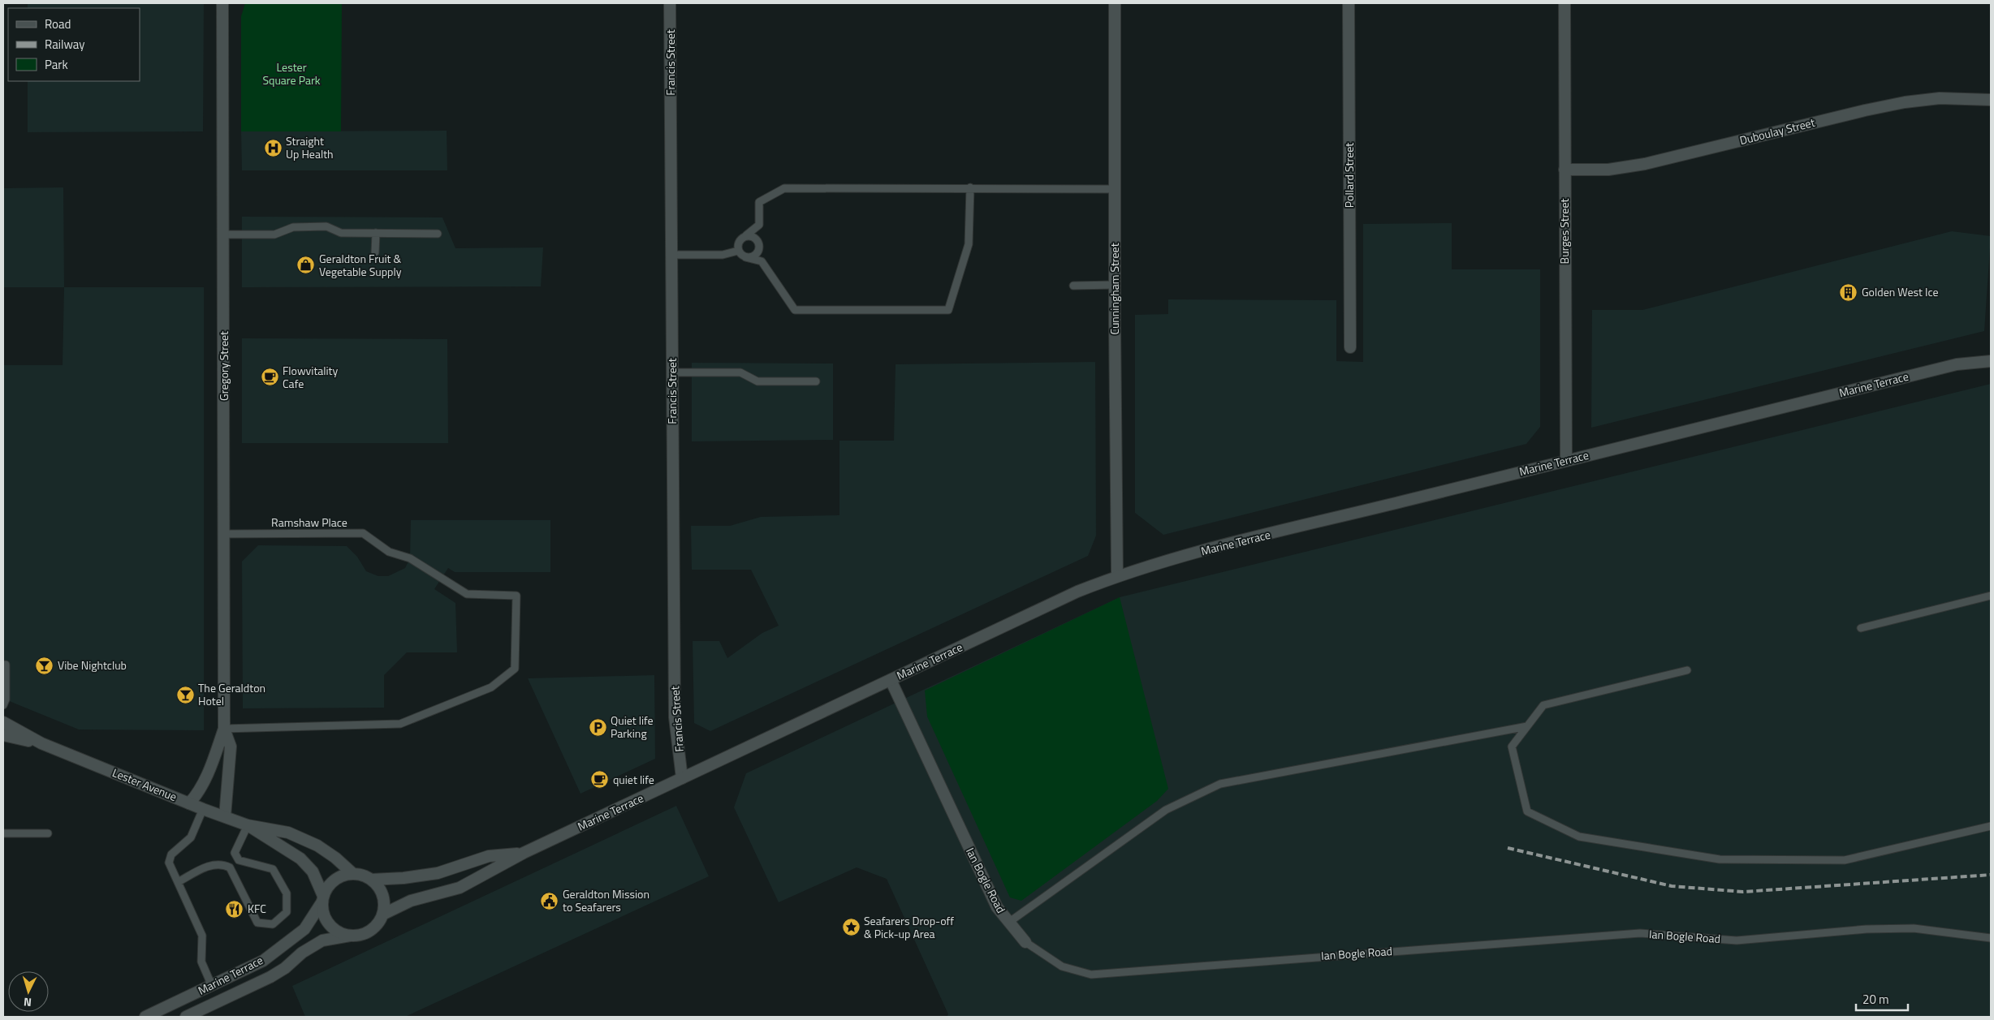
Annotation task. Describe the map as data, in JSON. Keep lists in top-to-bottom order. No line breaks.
{"streets":{"street":["Francis Street","Duboulay Street","Pollard Street","Burges Street","Cunningham Street","Gregory Street","Marine Terrace","Lester Avenue","Ian Bogle Road"],"lane":["Ramshaw Place"]},"crossings":[["Francis Street","Marine Terrace"],["Duboulay Street","Burges Street"],["Burges Street","Marine Terrace"],["Cunningham Street","Marine Terrace"],["Gregory Street","Ramshaw Place"],["Gregory Street","Lester Avenue"],["Marine Terrace","Lester Avenue"],["Marine Terrace","Ian Bogle Road"]],"parks":["Lester Square Park"],"places":{"hospital":["Straight Up Health"],"shop":["Geraldton Fruit & Vegetable Supply"],"building":["Golden West Ice"],"cafe":["Flowvitality Cafe","quiet life"],"bar":["Vibe Nightclub","The Geraldton Hotel"],"parking":["Quiet life Parking"],"public building":["Geraldton Mission to Seafarers"],"restaurant":["KFC"],"place":["Seafarers Drop-off & Pick-up Area"]},"legend":["Road","Railway","Park"],"scale_bar":"20 m","north":"bottom"}
